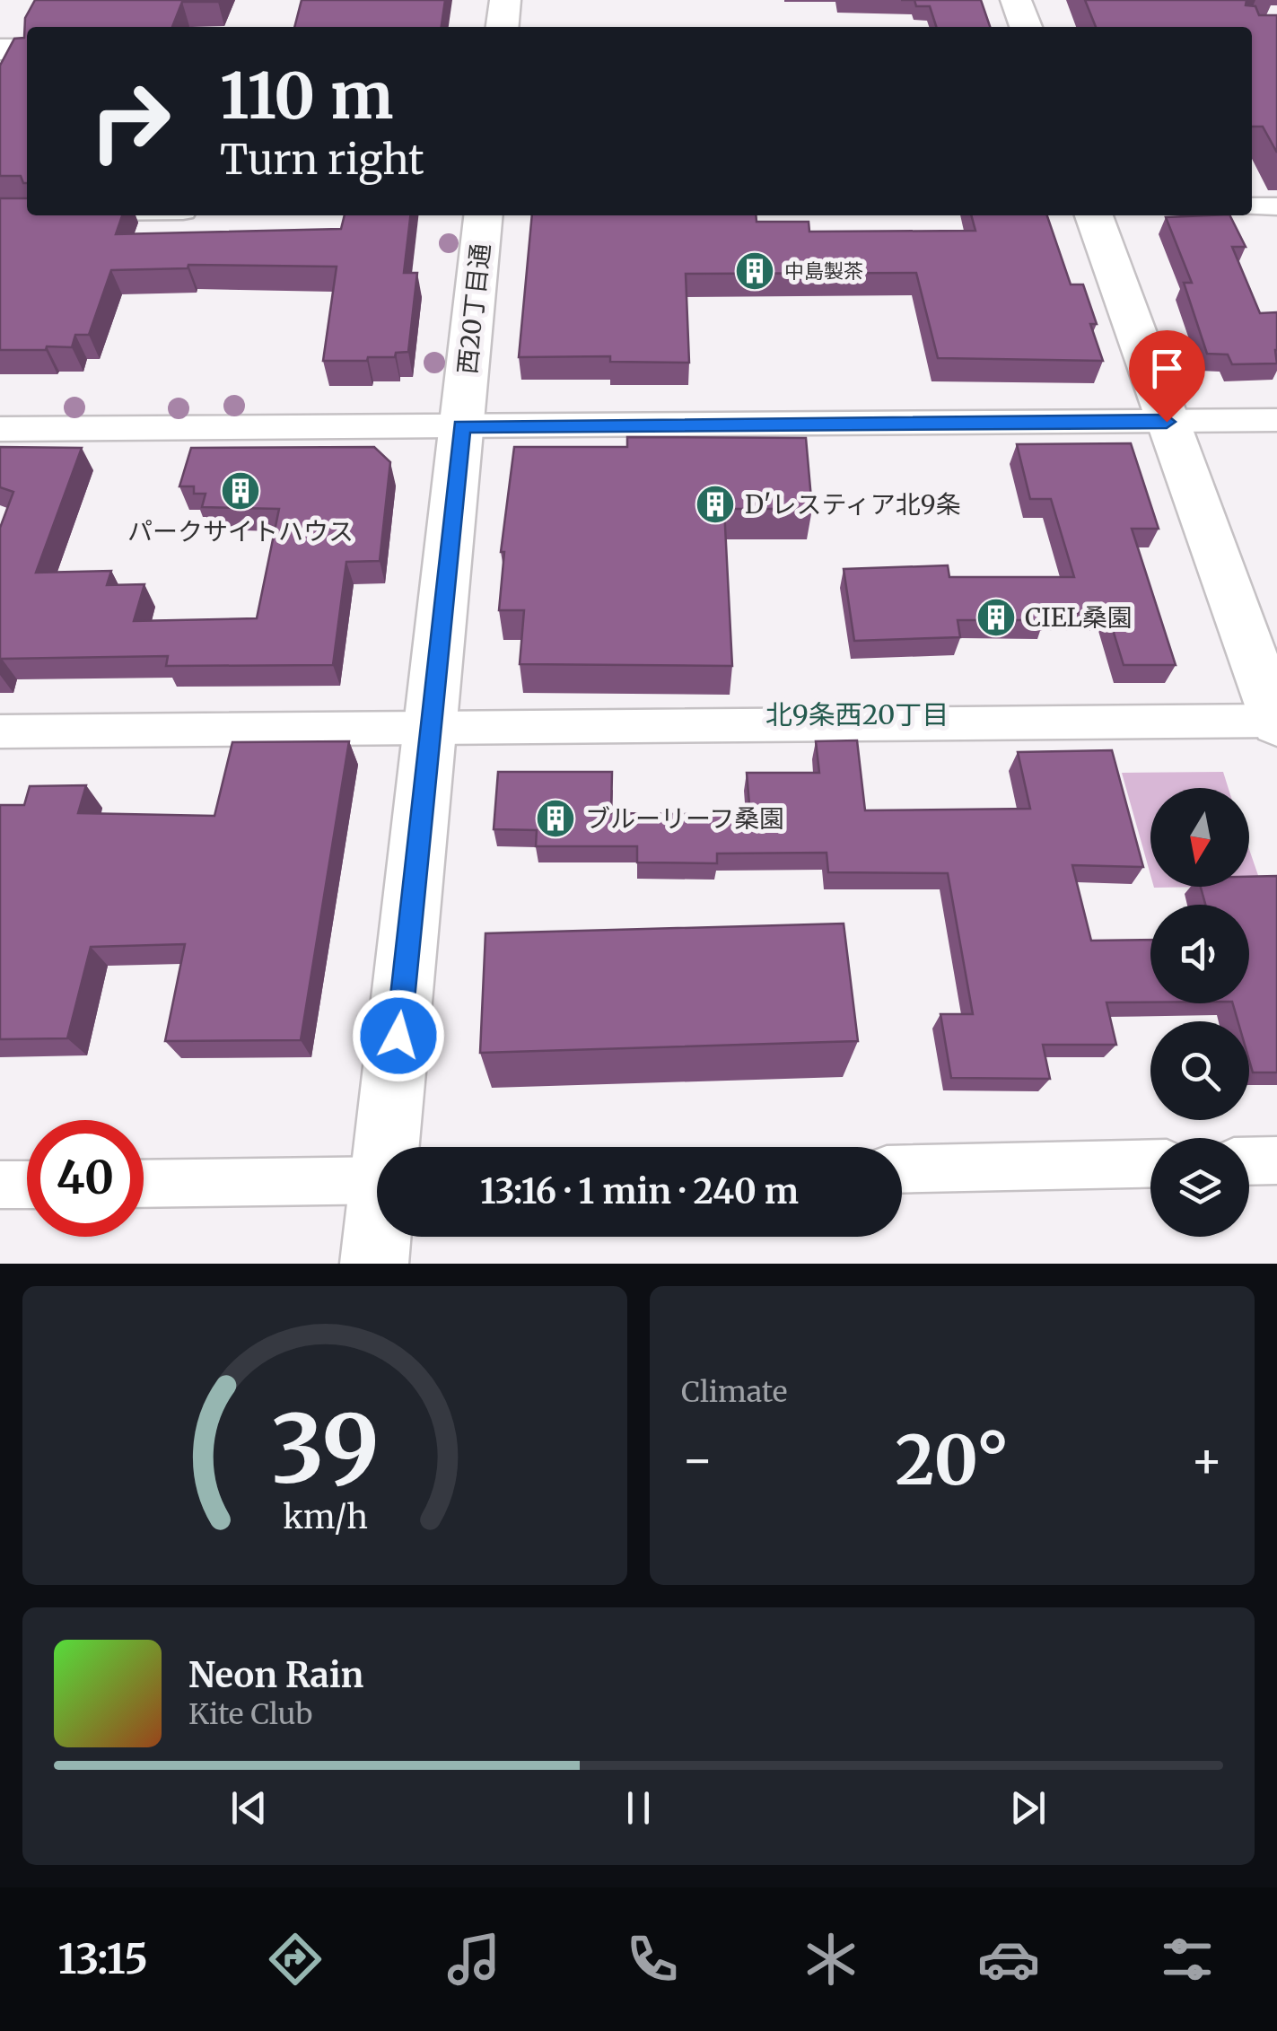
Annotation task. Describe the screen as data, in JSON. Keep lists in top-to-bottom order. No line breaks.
{"streets":{"street":["西20丁目通"]},"districts":["北9条西20丁目"],"places":{"building":["中島製茶","パークサイトハウス","D'レスティア北9条","CIEL桑園","ブルーリーフ桑園"]},"north":"bottom","page":{"turn":["110 m","Turn right"],"limit":"40","trip":"13:16 · 1 min · 240 m","tile":"Climate","heat":["−","20°","+"],"song":["Neon Rain","Kite Club"],"tabs":"13:15","gauge":["39","km/h"]}}
